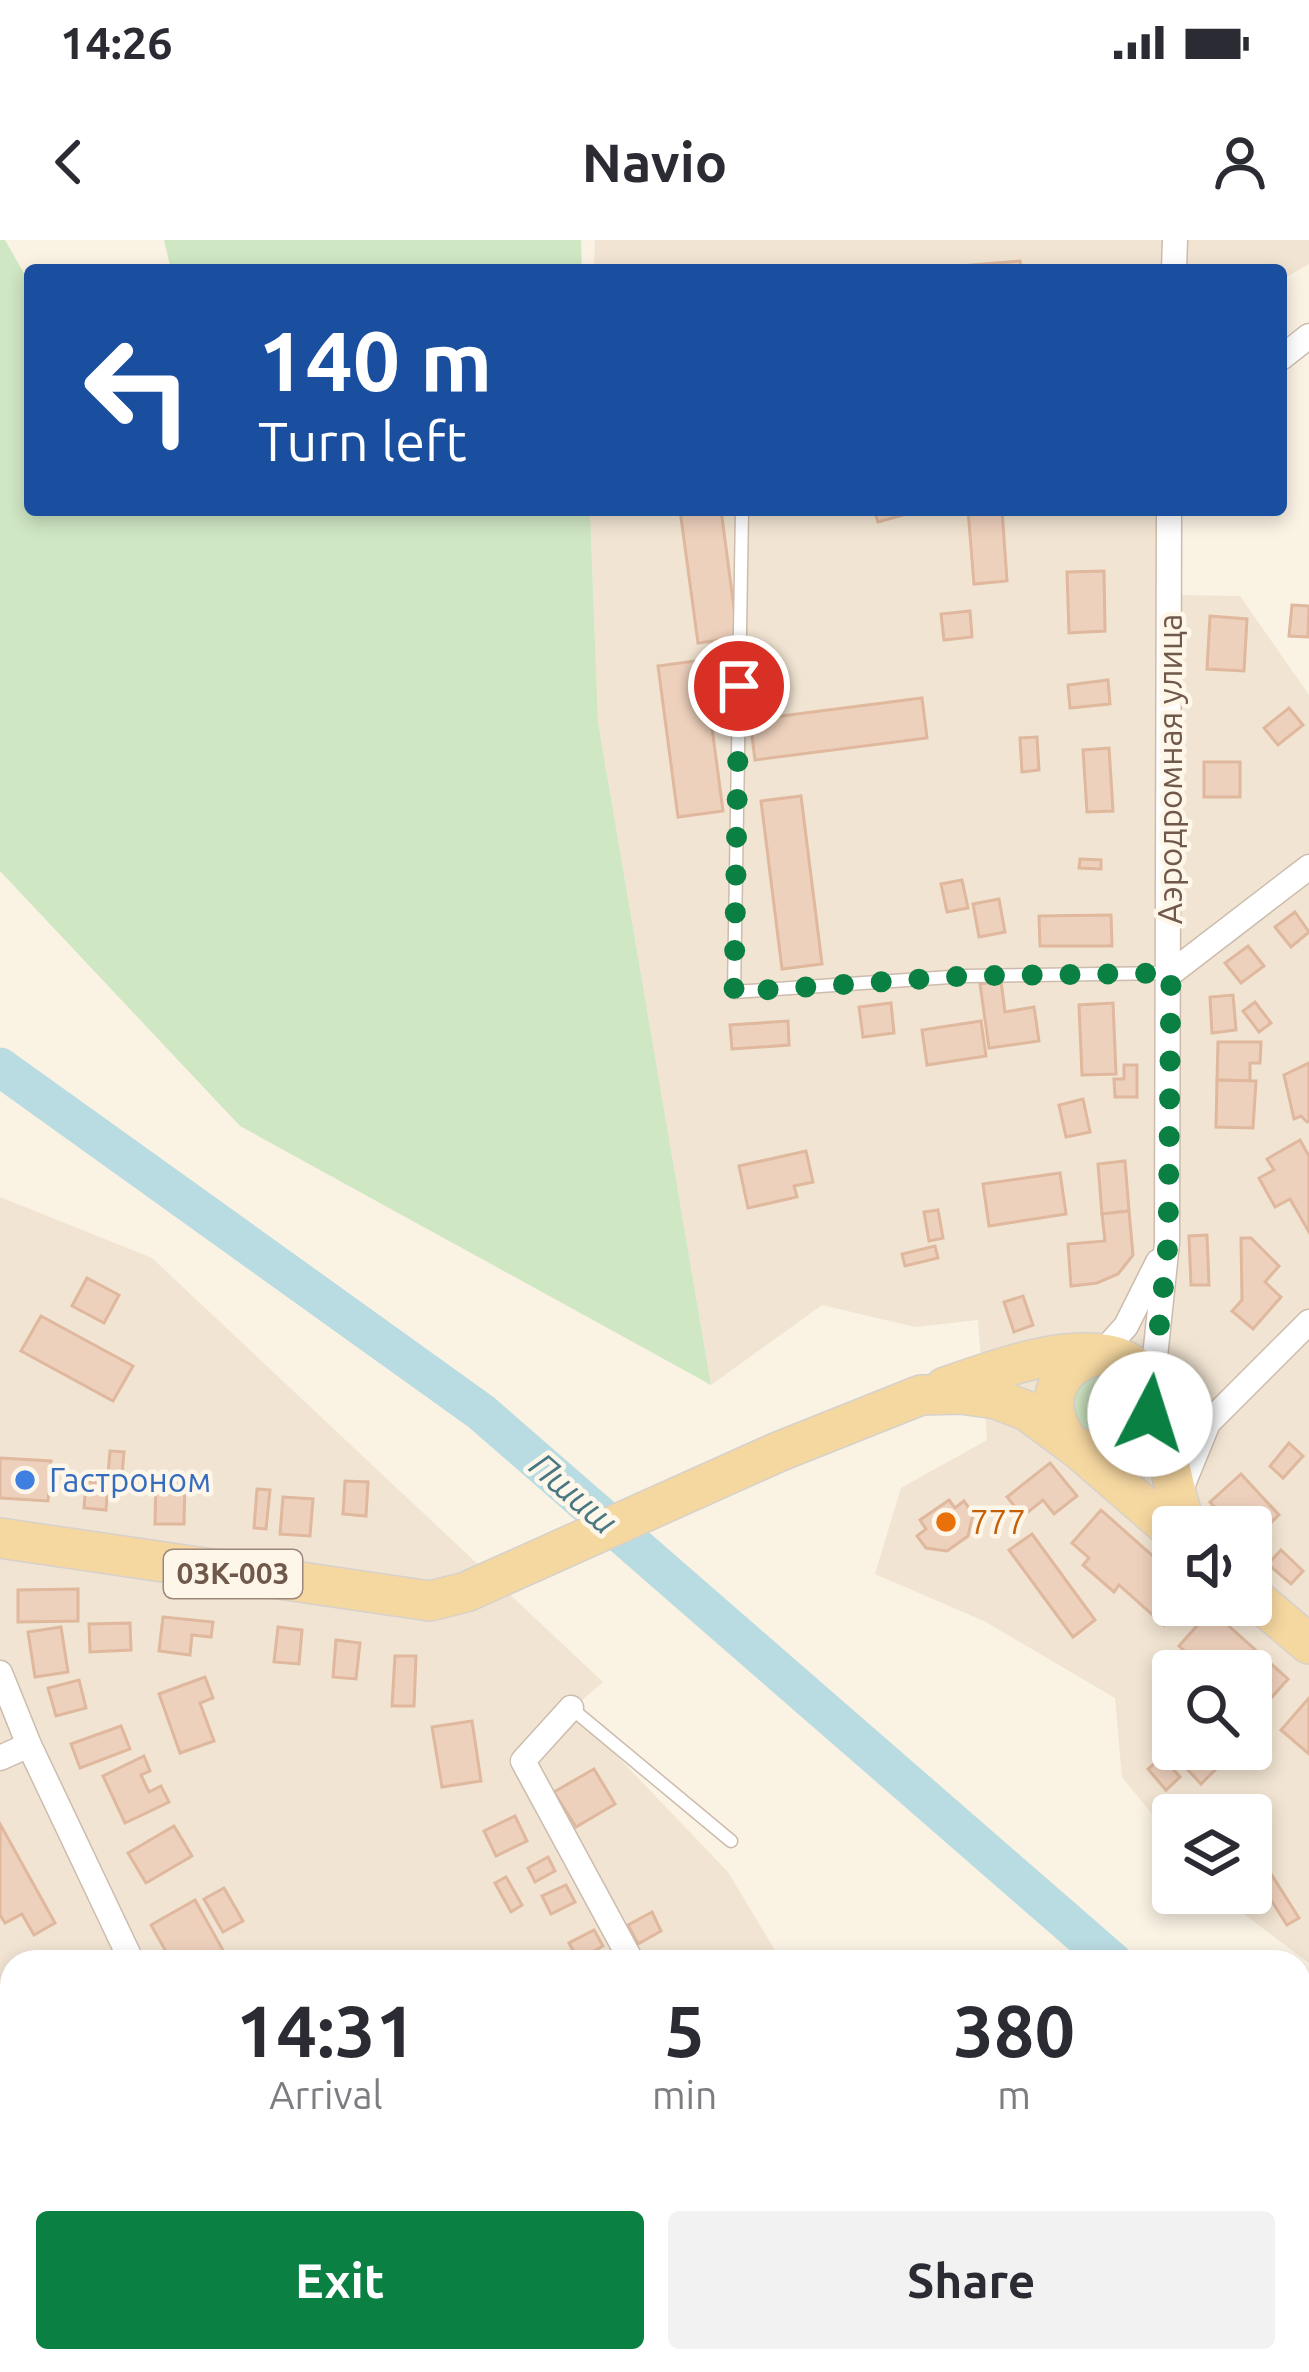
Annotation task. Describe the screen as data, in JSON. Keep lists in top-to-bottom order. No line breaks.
{"streets":{"main road":["03К-003"],"street":["Аэродромная улица"]},"crossings":[["Аэродромная улица","03К-003"]],"water":["Пшиш"],"places":["Гастроном","777"],"page":{"status":"14:26","header":"Navio","turn":["140 m","Turn left"],"eta":["14:31","Arrival","5","min","380","m"],"buttons":["Exit","Share"]}}
